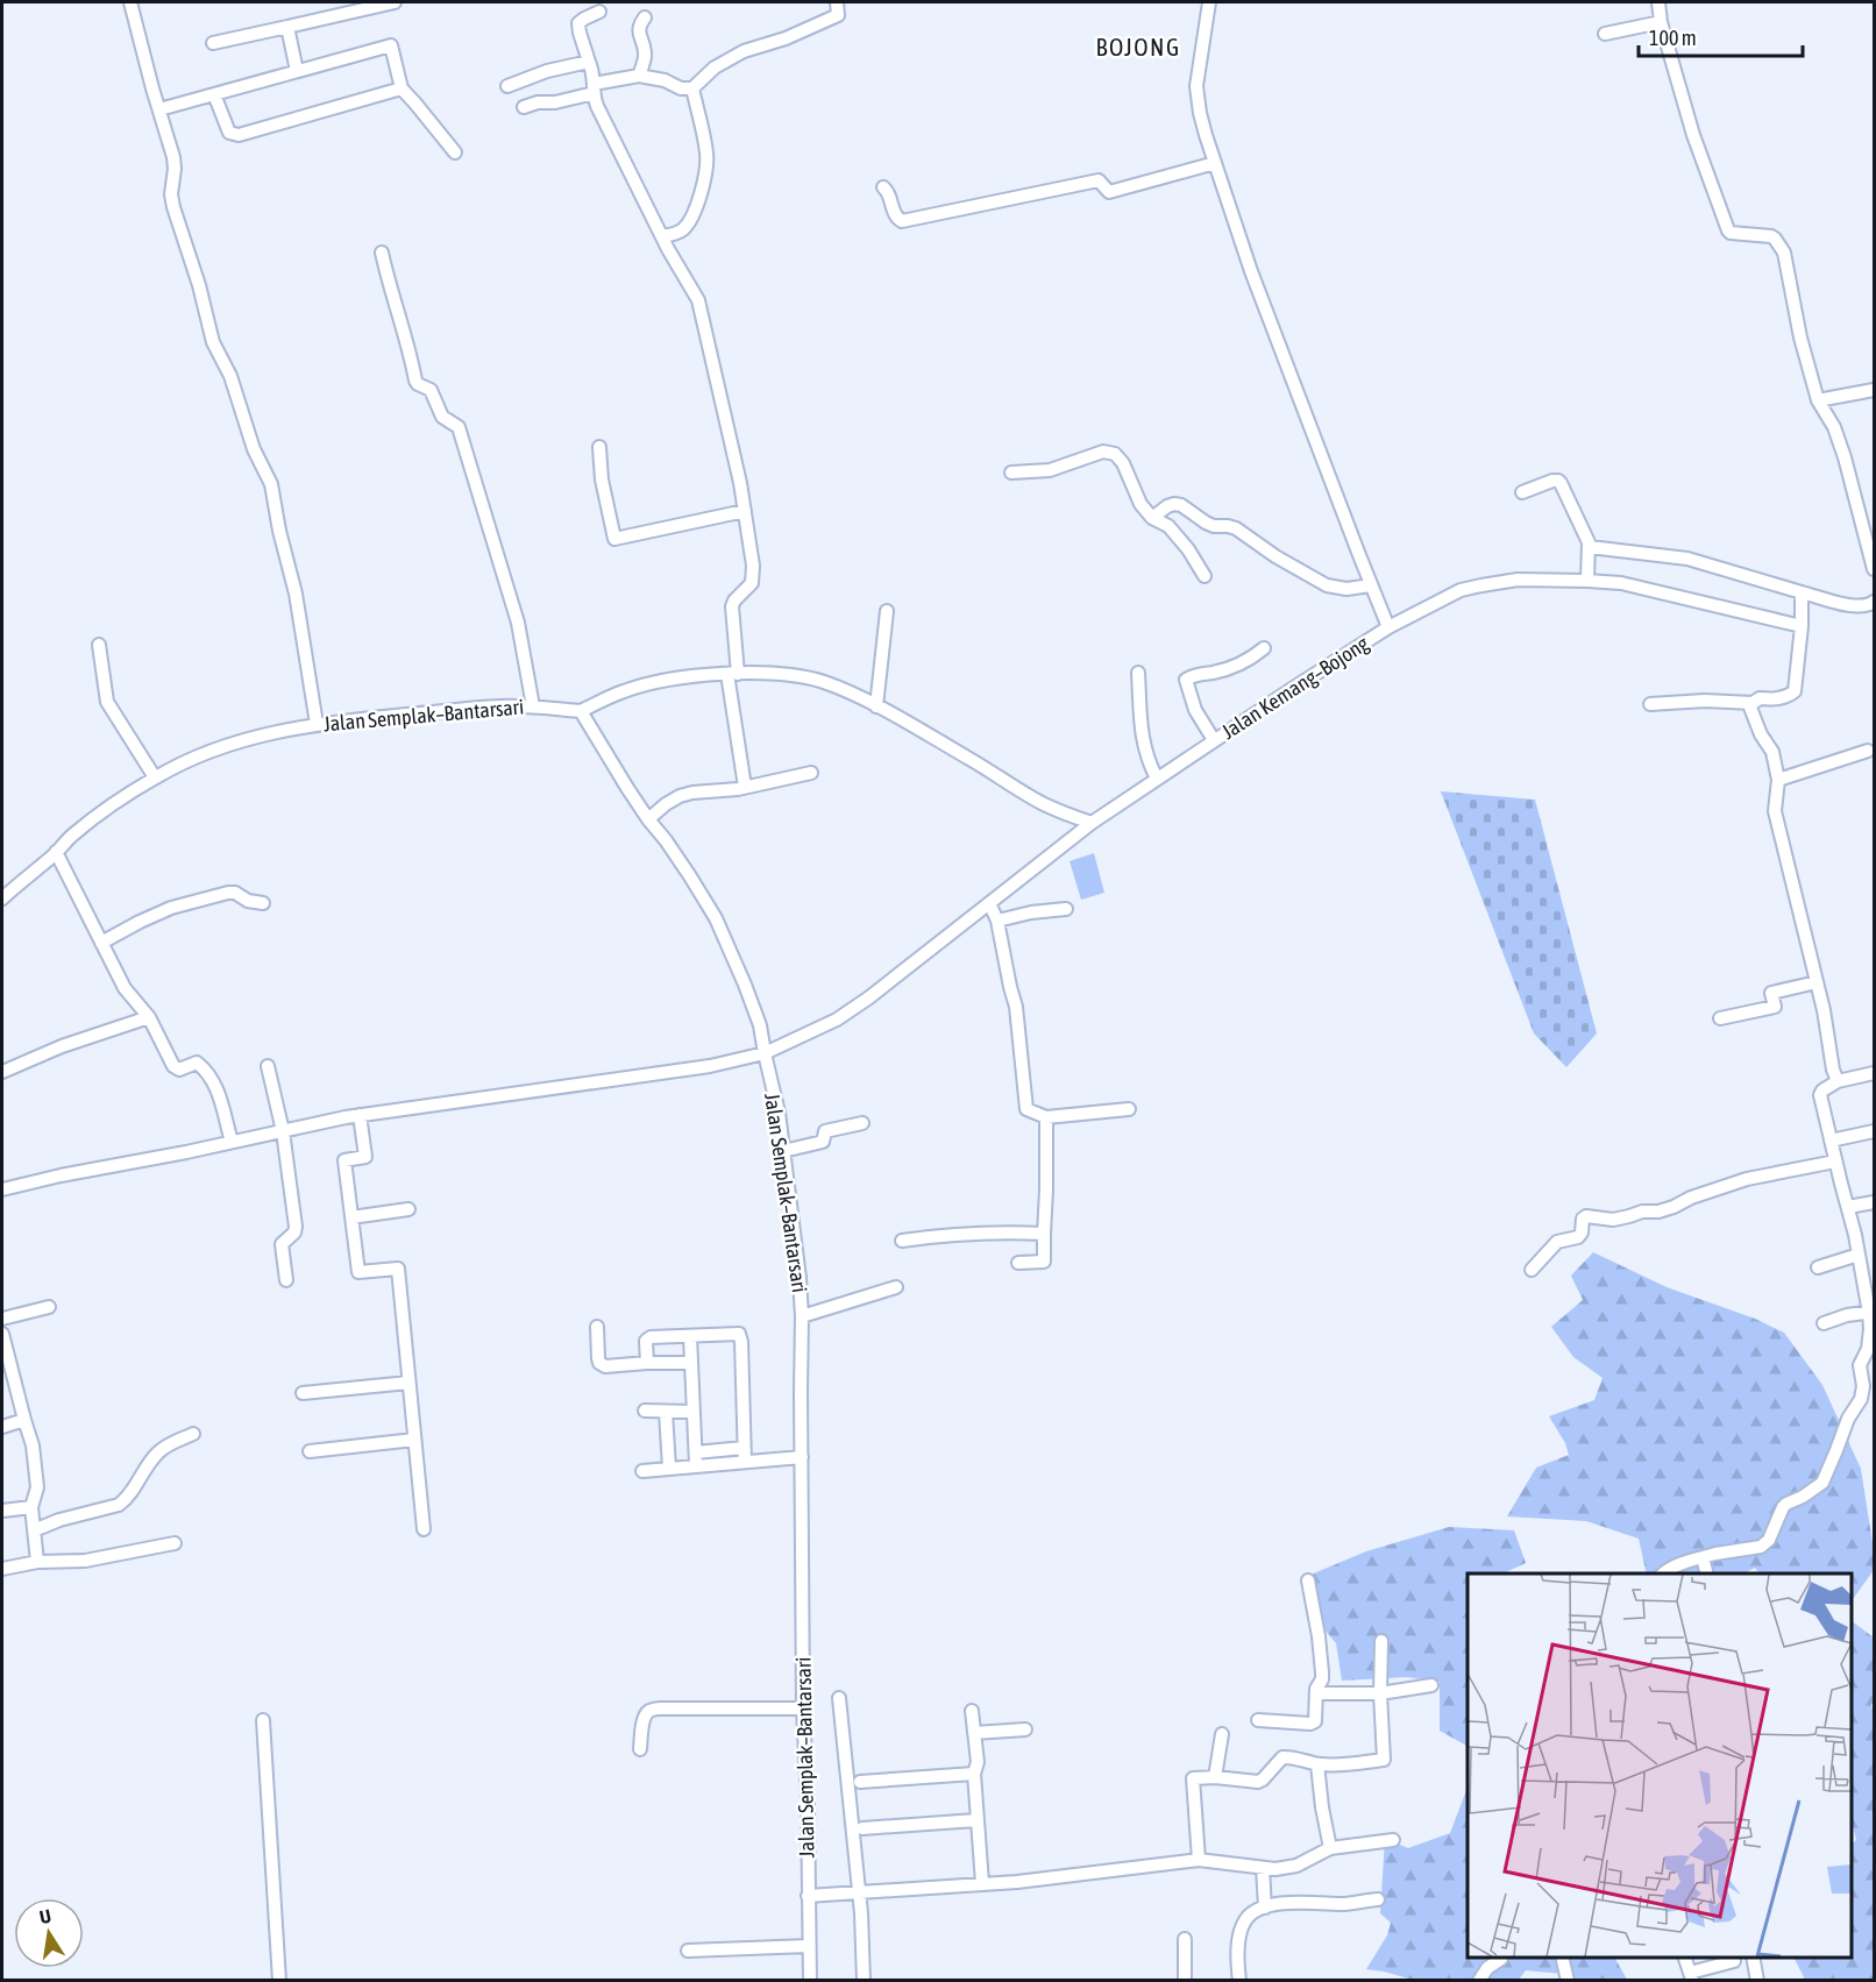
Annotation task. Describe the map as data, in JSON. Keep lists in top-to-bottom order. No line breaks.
{"streets":{"street":["Jalan Kemang–Bojong","Jalan Semplak–Bantarsari"]},"crossings":[["Jalan Kemang–Bojong","Jalan Semplak–Bantarsari"]],"districts":["BOJONG"],"scale_bar":"100 m","north":"top"}
